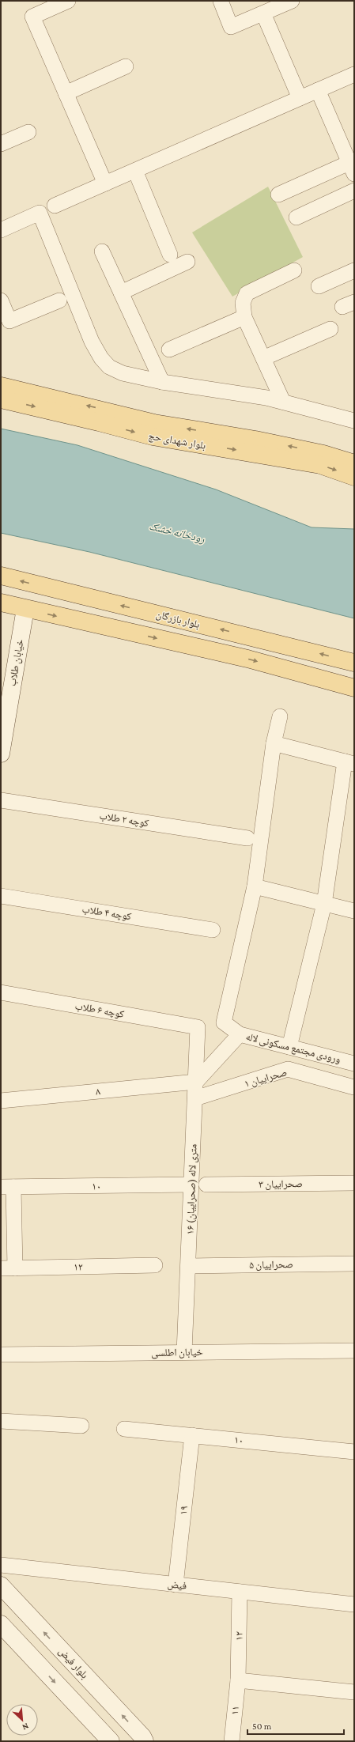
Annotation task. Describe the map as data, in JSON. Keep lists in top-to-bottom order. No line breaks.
{"streets":{"main road":["بلوار شهدای حج","بلوار بازرگان"],"street":["خیابان طلاب","کوچه ۲ طلاب","کوچه ۴ طلاب","کوچه ۶ طلاب","ورودی مجتمع مسکونی لاله","صحراییان ۱","۸","صحراییان ۳","۱۰","۱۶ متری لاله (صحراییان)","۵ صحراییان","۱۲","خيابان اطلسى","۱۹","فیض","بلوار فیض","۱۱"]},"crossings":[["کوچه ۶ طلاب","۱۶ متری لاله (صحراییان)"],["ورودی مجتمع مسکونی لاله","۸"],["ورودی مجتمع مسکونی لاله","۱۶ متری لاله (صحراییان)"],["صحراییان ۱","۱۶ متری لاله (صحراییان)"],["۸","۱۶ متری لاله (صحراییان)"],["۱۰","۱۶ متری لاله (صحراییان)"],["۱۰","۱۹"],["۱۶ متری لاله (صحراییان)","۵ صحراییان"],["۱۶ متری لاله (صحراییان)","خيابان اطلسى"],["۱۲","فیض"],["۱۲","۱۱"],["۱۹","فیض"]],"water":["رودخانه خشک"],"scale_bar":"50 m","north":"bottom right"}
